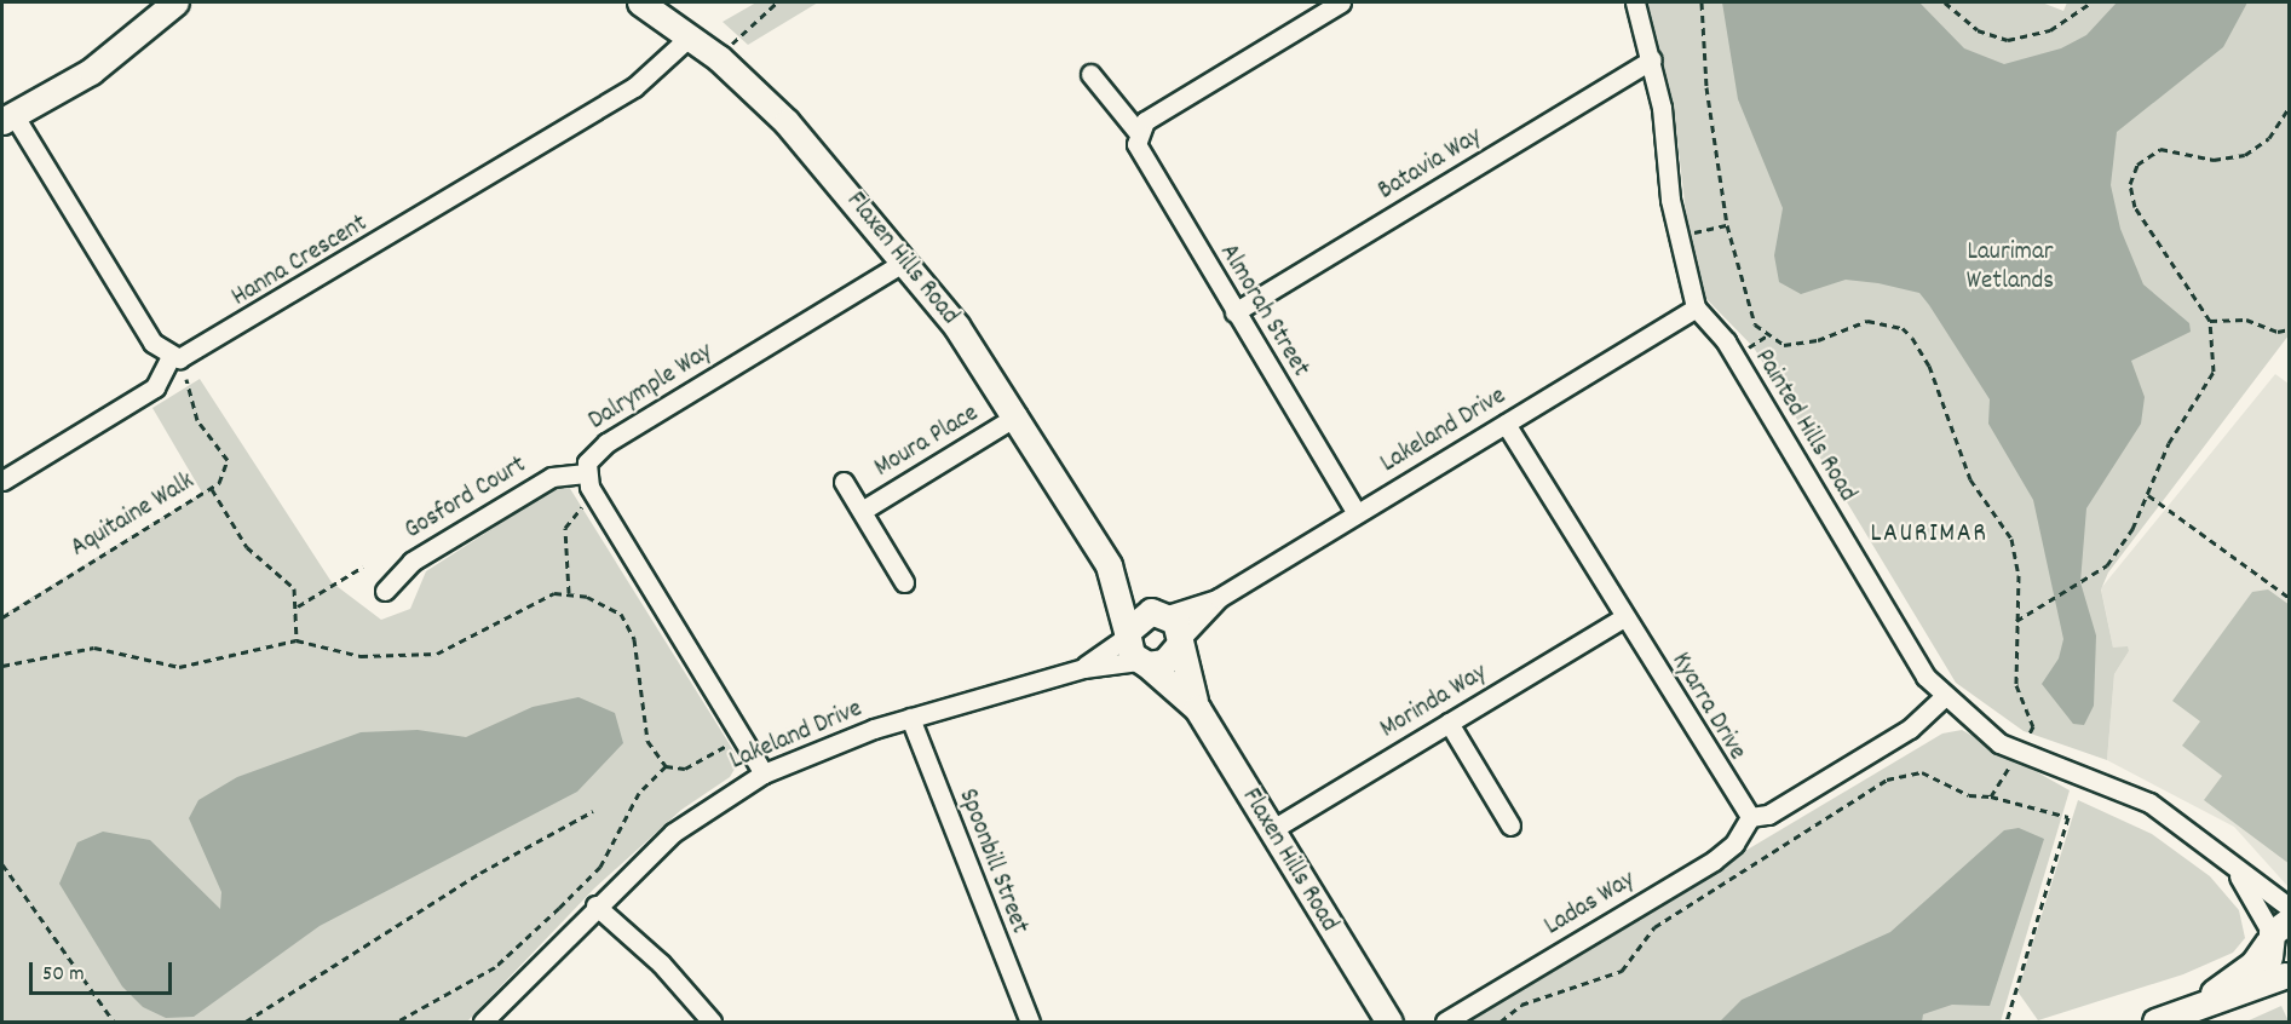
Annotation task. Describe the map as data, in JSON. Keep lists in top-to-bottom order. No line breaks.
{"streets":{"street":["Batavia Way","Flaxen Hills Road","Hanna Crescent","Almorah Street","Dalrymple Way","Painted Hills Road","Lakeland Drive","Moura Place","Gosford Court","Morinda Way","Kyarra Drive","Spoonbill Street","Ladas Way"],"path":["Aquitaine Walk"]},"crossings":[["Batavia Way","Almorah Street"],["Batavia Way","Painted Hills Road"],["Flaxen Hills Road","Hanna Crescent"],["Flaxen Hills Road","Dalrymple Way"],["Flaxen Hills Road","Lakeland Drive"],["Flaxen Hills Road","Moura Place"],["Flaxen Hills Road","Morinda Way"],["Almorah Street","Lakeland Drive"],["Dalrymple Way","Lakeland Drive"],["Dalrymple Way","Gosford Court"],["Painted Hills Road","Lakeland Drive"],["Lakeland Drive","Kyarra Drive"],["Lakeland Drive","Spoonbill Street"],["Morinda Way","Kyarra Drive"],["Kyarra Drive","Ladas Way"]],"districts":["LAURIMAR"],"parks":["Laurimar Wetlands"],"scale_bar":"50 m"}
